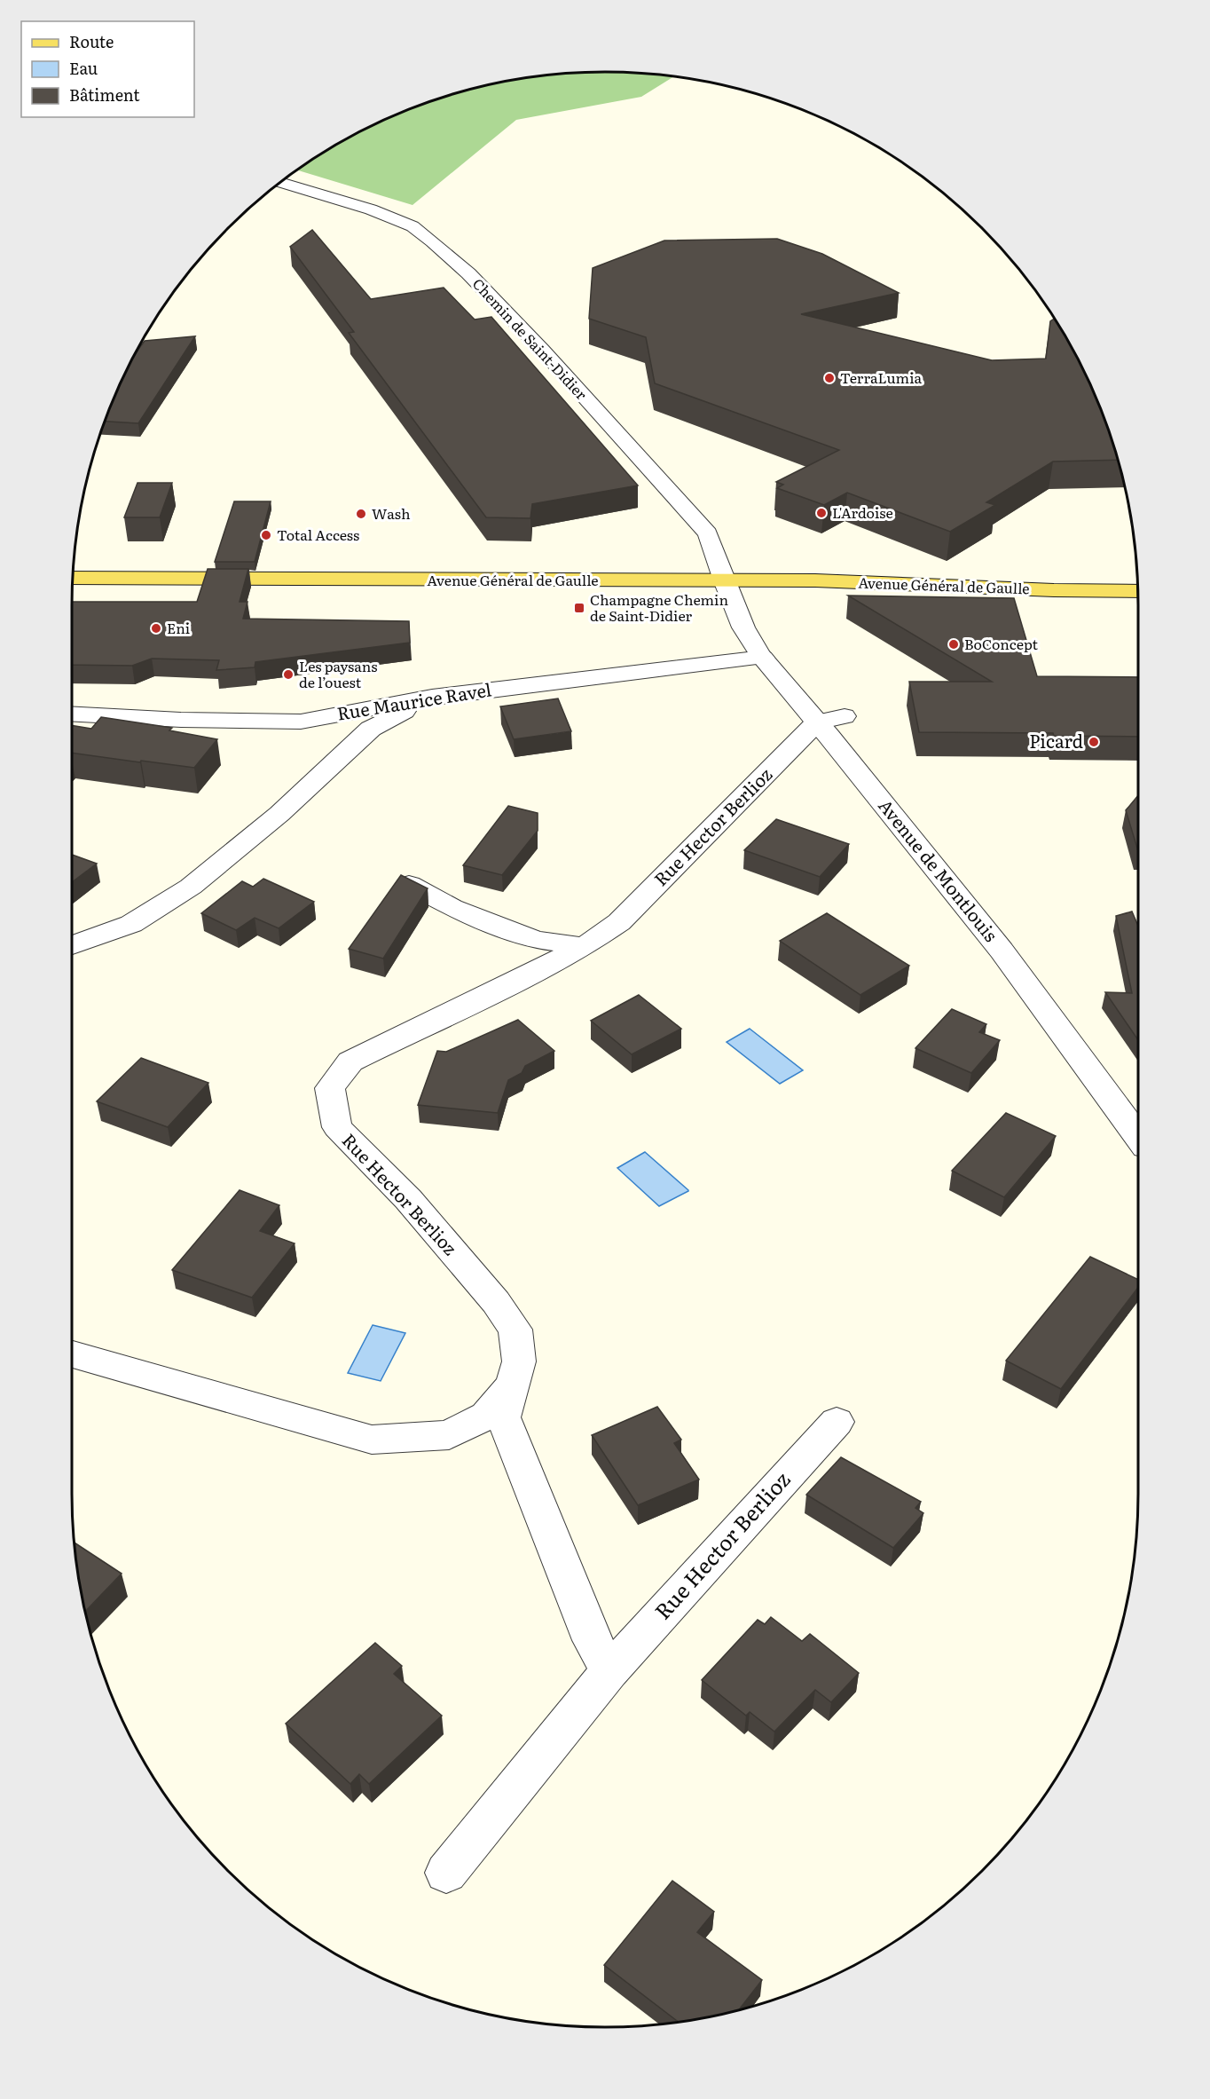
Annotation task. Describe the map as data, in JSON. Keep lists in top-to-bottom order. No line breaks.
{"streets":{"main road":["Avenue Général de Gaulle"],"street":["Chemin de Saint-Didier","Rue Maurice Ravel","Rue Hector Berlioz","Avenue de Montlouis"]},"crossings":[["Chemin de Saint-Didier","Avenue Général de Gaulle"],["Chemin de Saint-Didier","Avenue de Montlouis"],["Avenue Général de Gaulle","Avenue de Montlouis"],["Rue Maurice Ravel","Avenue de Montlouis"],["Rue Hector Berlioz","Avenue de Montlouis"]],"places":{"other":["TerraLumia","L'Ardoise","Wash","Total Access","Eni","BoConcept","Les paysans de l’ouest","Picard"],"transit":["Champagne Chemin de Saint-Didier"]},"legend":["Route","Eau","Bâtiment"]}
